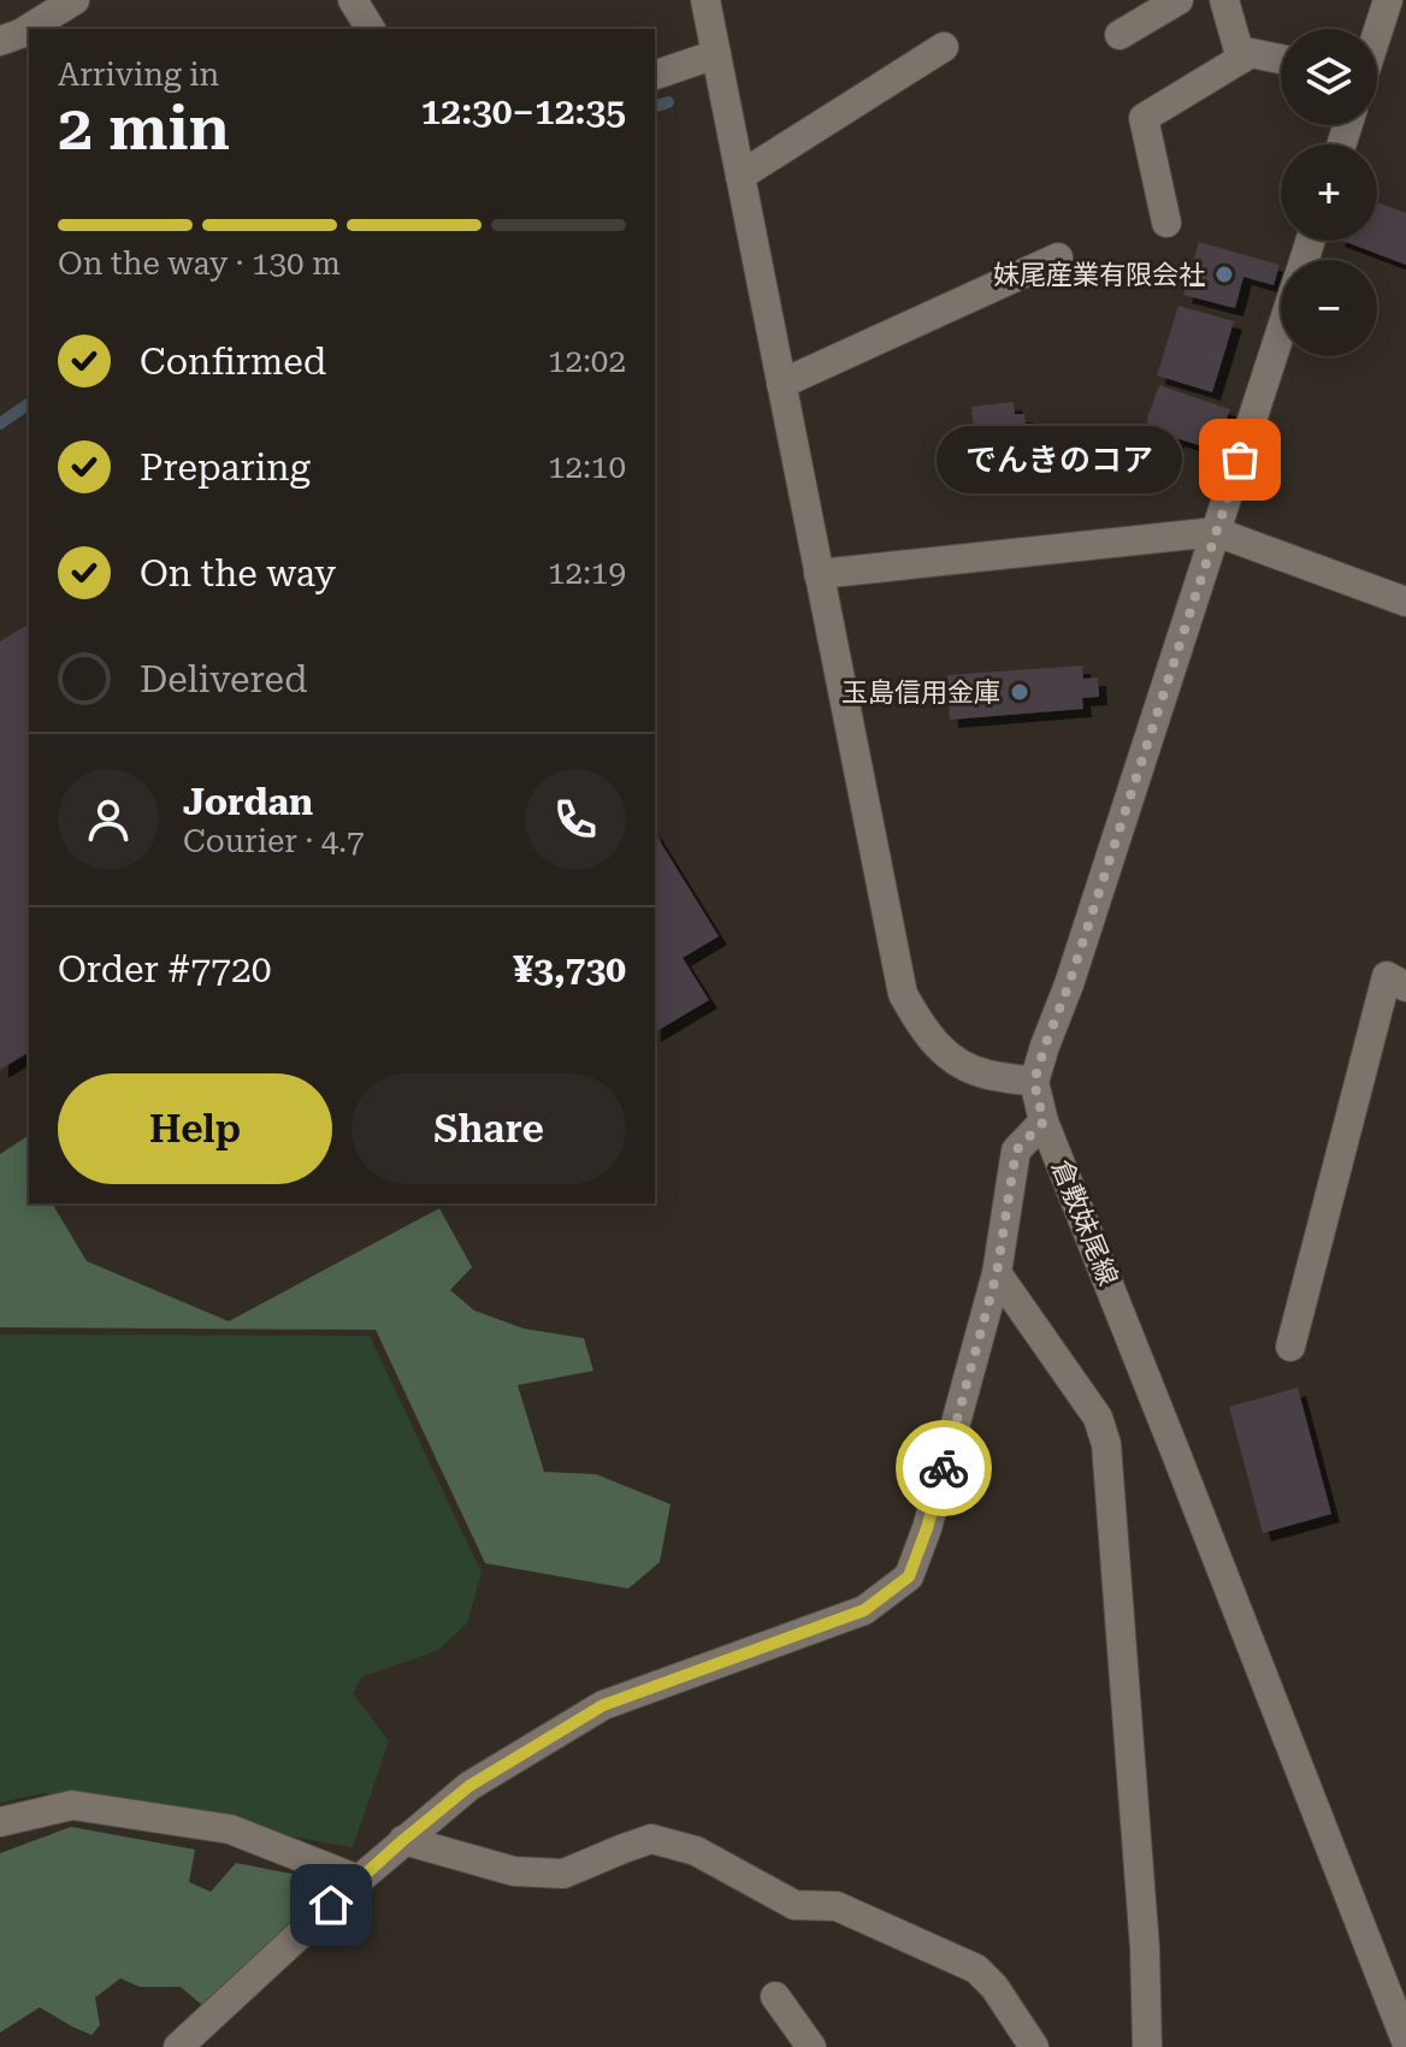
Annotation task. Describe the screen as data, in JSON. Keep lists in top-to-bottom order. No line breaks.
{"streets":{"street":["倉敷妹尾線"]},"places":["妹尾産業有限会社","でんきのコア","玉島信用金庫"],"page":{"map_buttons":["+","−"],"heading":["2 min","Arriving in","12:30–12:35"],"panel":["Jordan","Courier · 4.7","Order #7720","¥3,730"],"bar":"On the way · 130 m","list":[["Confirmed","12:02"],["Preparing","12:10"],["On the way","12:19"],"Delivered"],"bubble":"でんきのコア","buttons":["Help","Share"]}}
